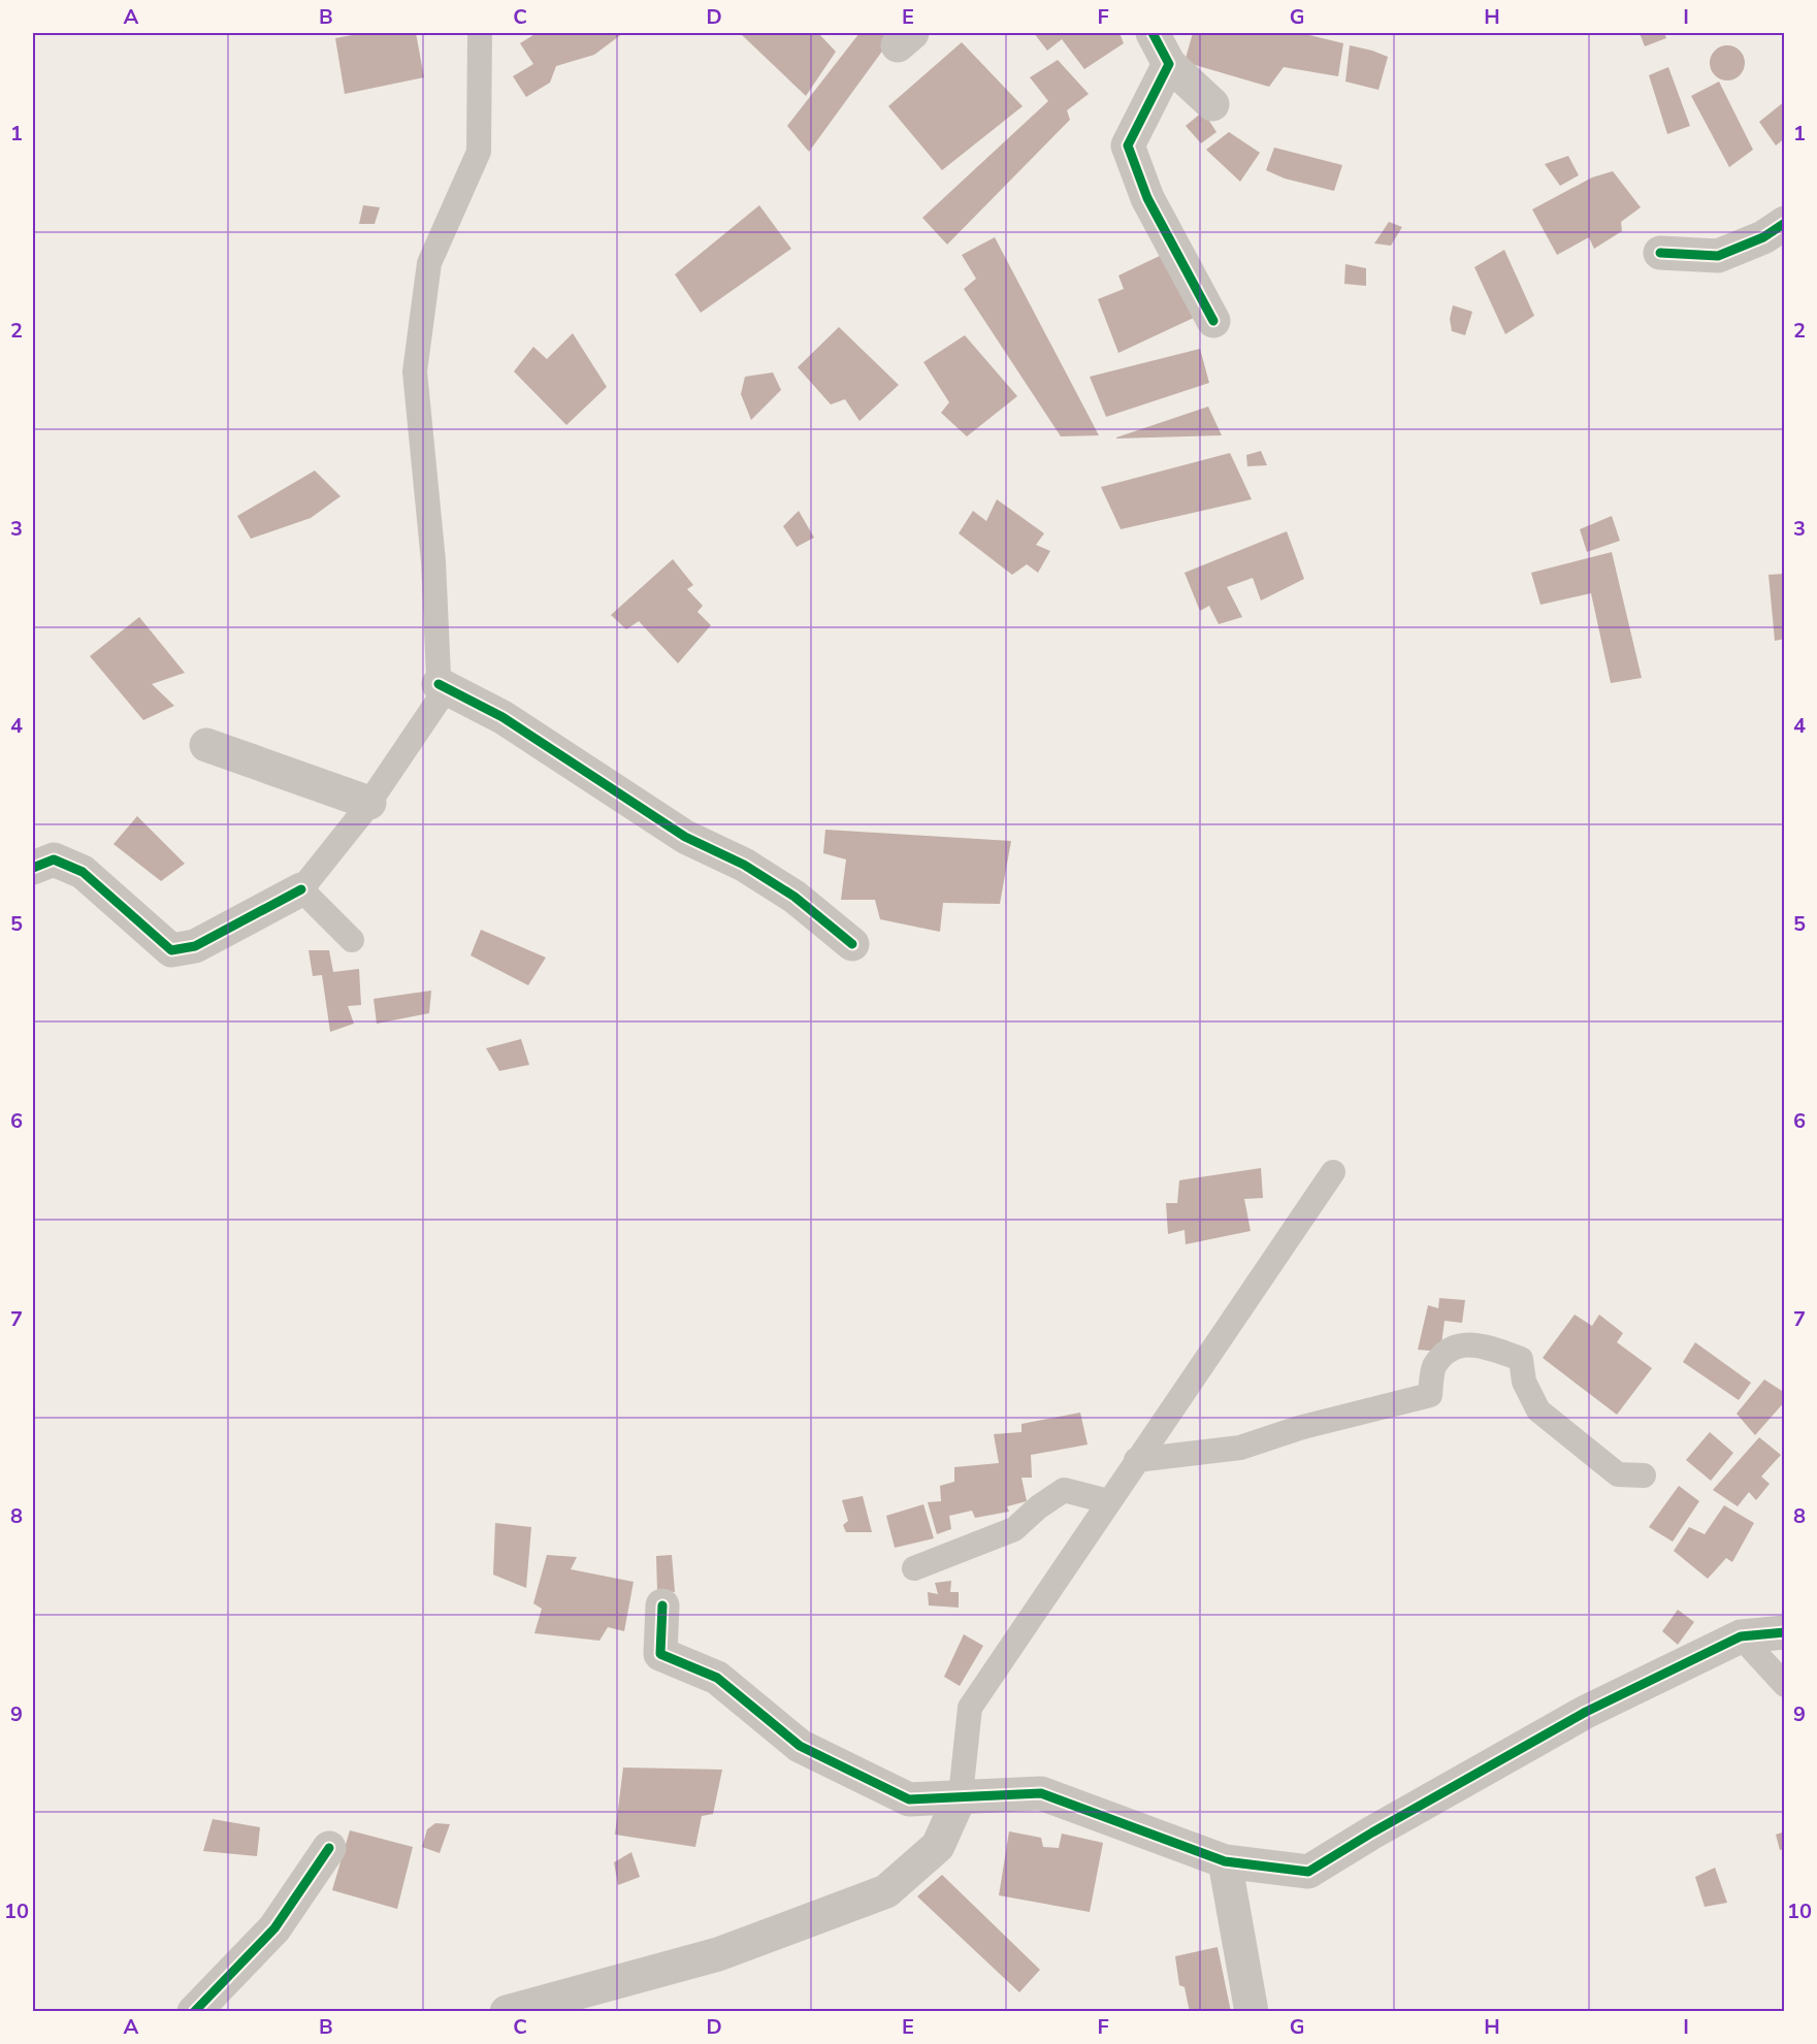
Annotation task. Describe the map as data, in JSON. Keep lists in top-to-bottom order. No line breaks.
{"grid":{"columns":["A","B","C","D","E","F","G","H","I"],"rows":["1","2","3","4","5","6","7","8","9","10"]}}
